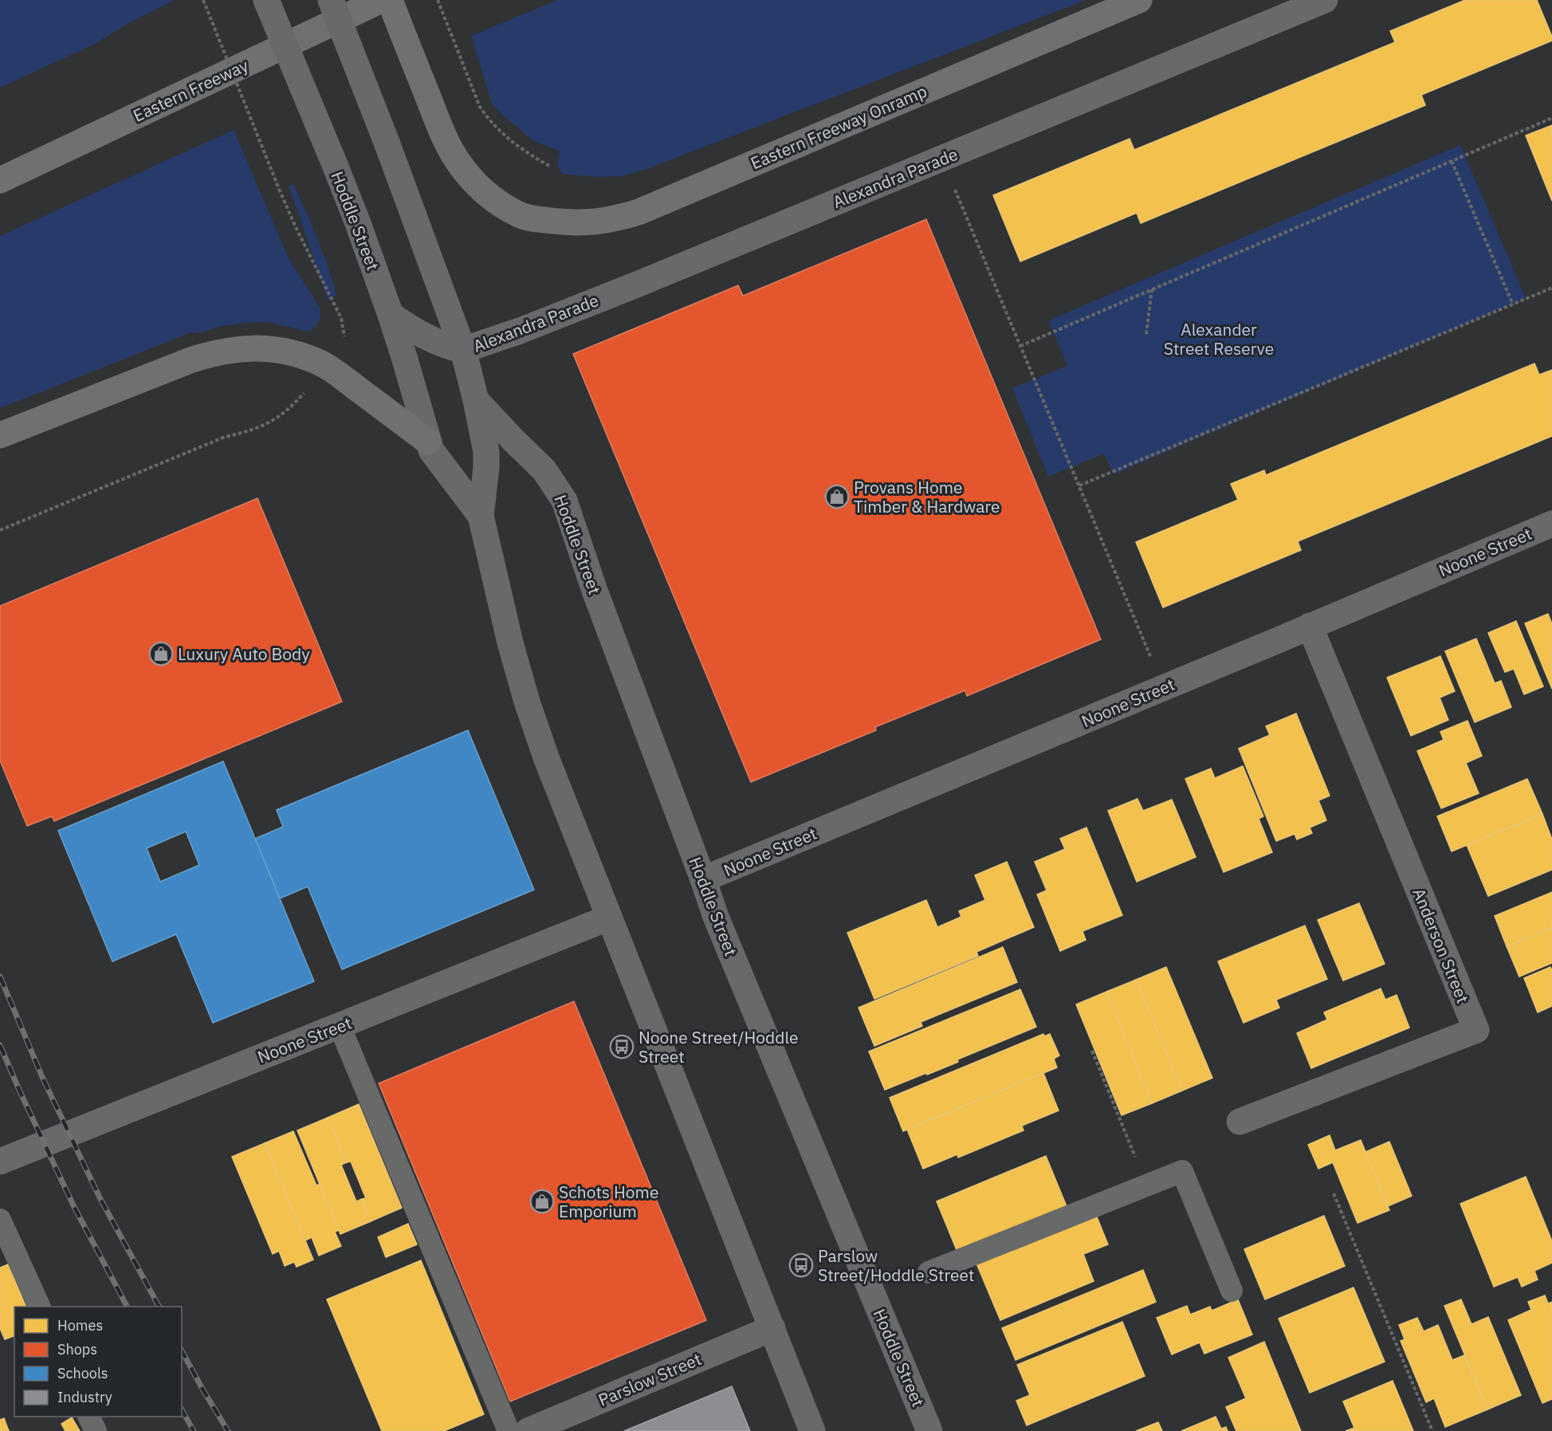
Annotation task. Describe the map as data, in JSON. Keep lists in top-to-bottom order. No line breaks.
{"streets":{"highway":["Eastern Freeway","Eastern Freeway Onramp"],"main road":["Alexandra Parade","Hoddle Street"],"street":["Noone Street","Anderson Street","Parslow Street"]},"crossings":[["Alexandra Parade","Hoddle Street"],["Hoddle Street","Noone Street"],["Hoddle Street","Parslow Street"],["Noone Street","Anderson Street"]],"parks":["Alexander Street Reserve"],"places":{"shop":["Provans Home Timber & Hardware","Luxury Auto Body","Schots Home Emporium"],"bus stop":["Noone Street/Hoddle Street","Parslow Street/Hoddle Street"]},"legend":["Homes","Shops","Schools","Industry"]}
